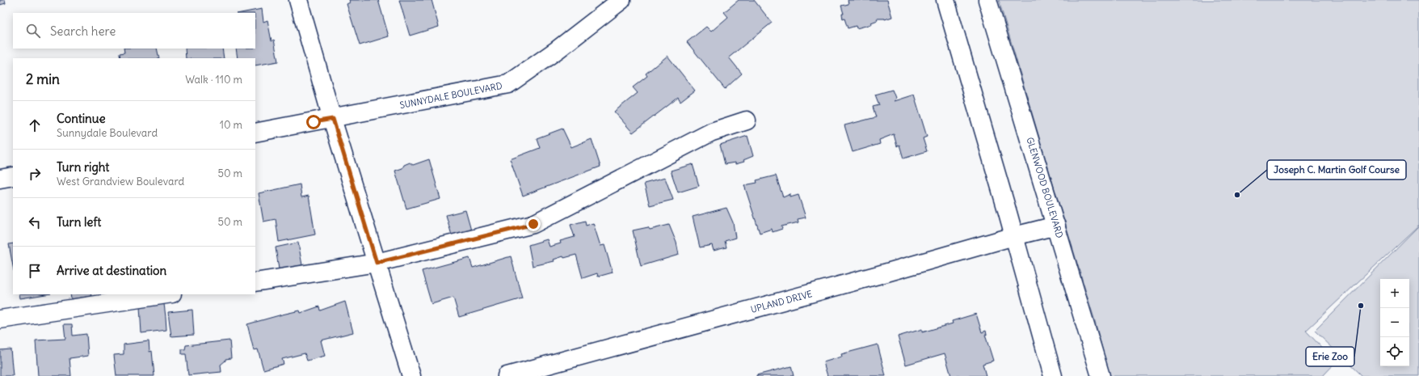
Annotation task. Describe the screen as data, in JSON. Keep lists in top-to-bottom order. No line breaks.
{"streets":{"street":["SUNNYDALE BOULEVARD","GLENWOOD BOULEVARD","UPLAND DRIVE"]},"crossings":[["GLENWOOD BOULEVARD","UPLAND DRIVE"]],"places":["Joseph C. Martin Golf Course","Erie Zoo"],"page":{"search":"Search here","heading":["2 min","Walk · 110 m"],"list":[["Continue","Sunnydale Boulevard","10 m"],["Turn right","West Grandview Boulevard","50 m"],["Turn left","50 m"],"Arrive at destination"],"map_buttons":["+","−"]}}
